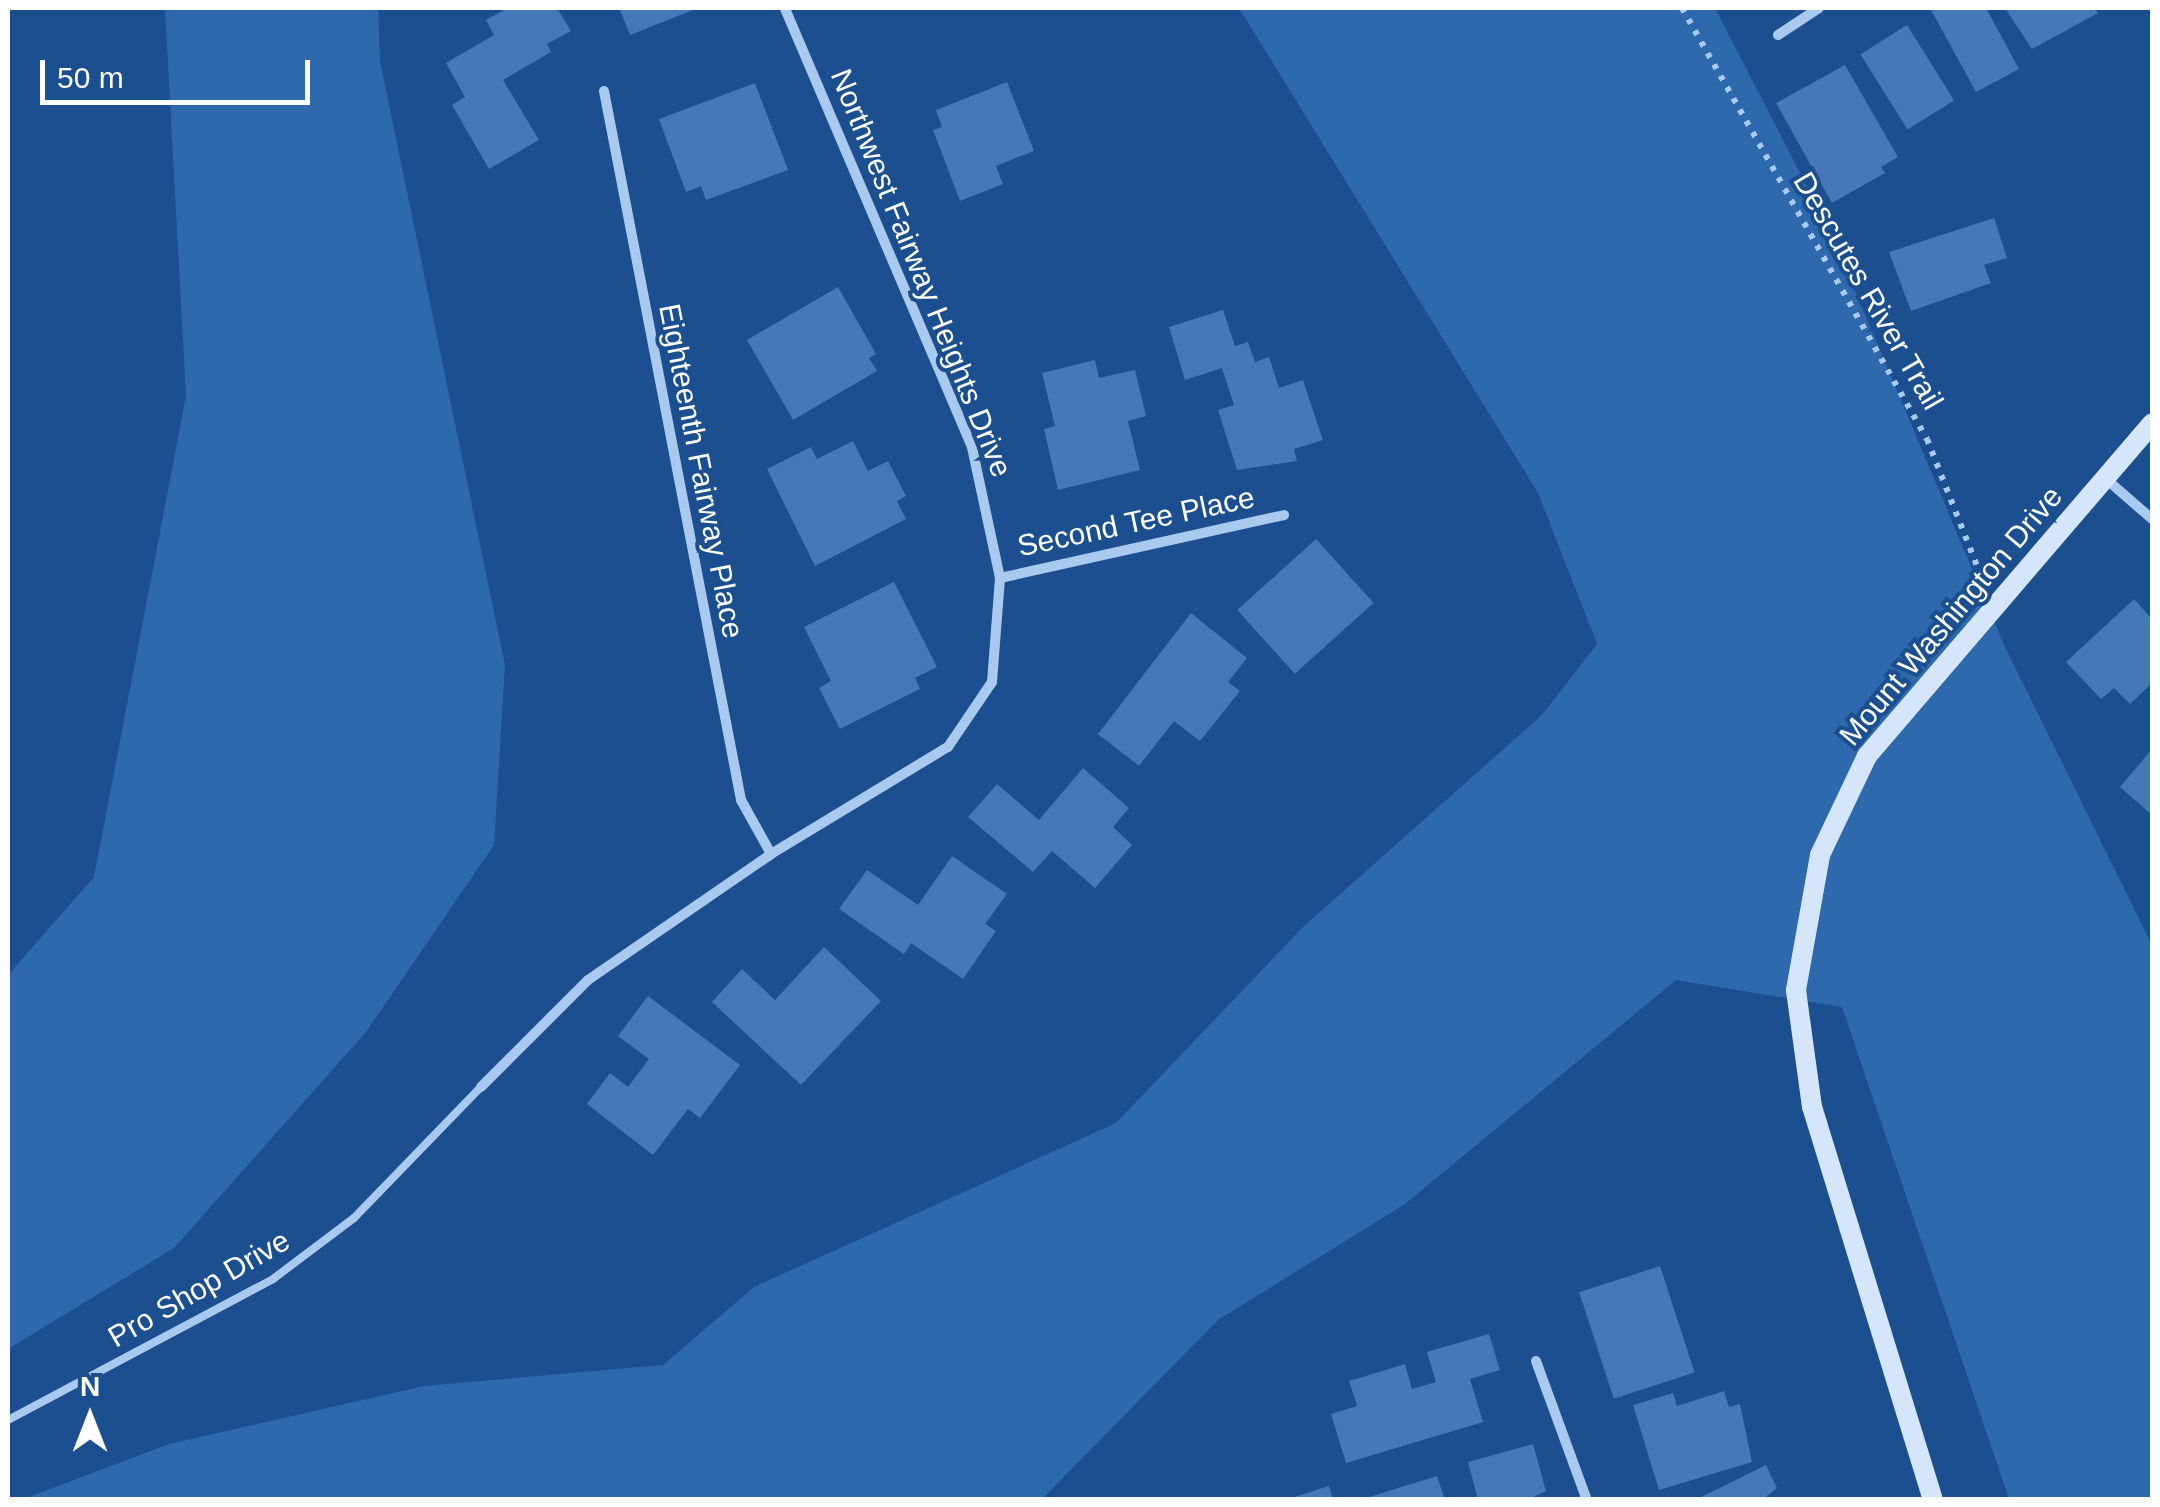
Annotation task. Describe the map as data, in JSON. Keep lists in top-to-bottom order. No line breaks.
{"streets":{"main road":["Mount Washington Drive"],"street":["Northwest Fairway Heights Drive","Eighteenth Fairway Place","Second Tee Place"],"lane":["Pro Shop Drive"],"path":["Descutes River Trail"]},"crossings":[["Northwest Fairway Heights Drive","Eighteenth Fairway Place"],["Northwest Fairway Heights Drive","Second Tee Place"],["Northwest Fairway Heights Drive","Pro Shop Drive"],["Descutes River Trail","Mount Washington Drive"]],"scale_bar":"50 m","north":"top"}
